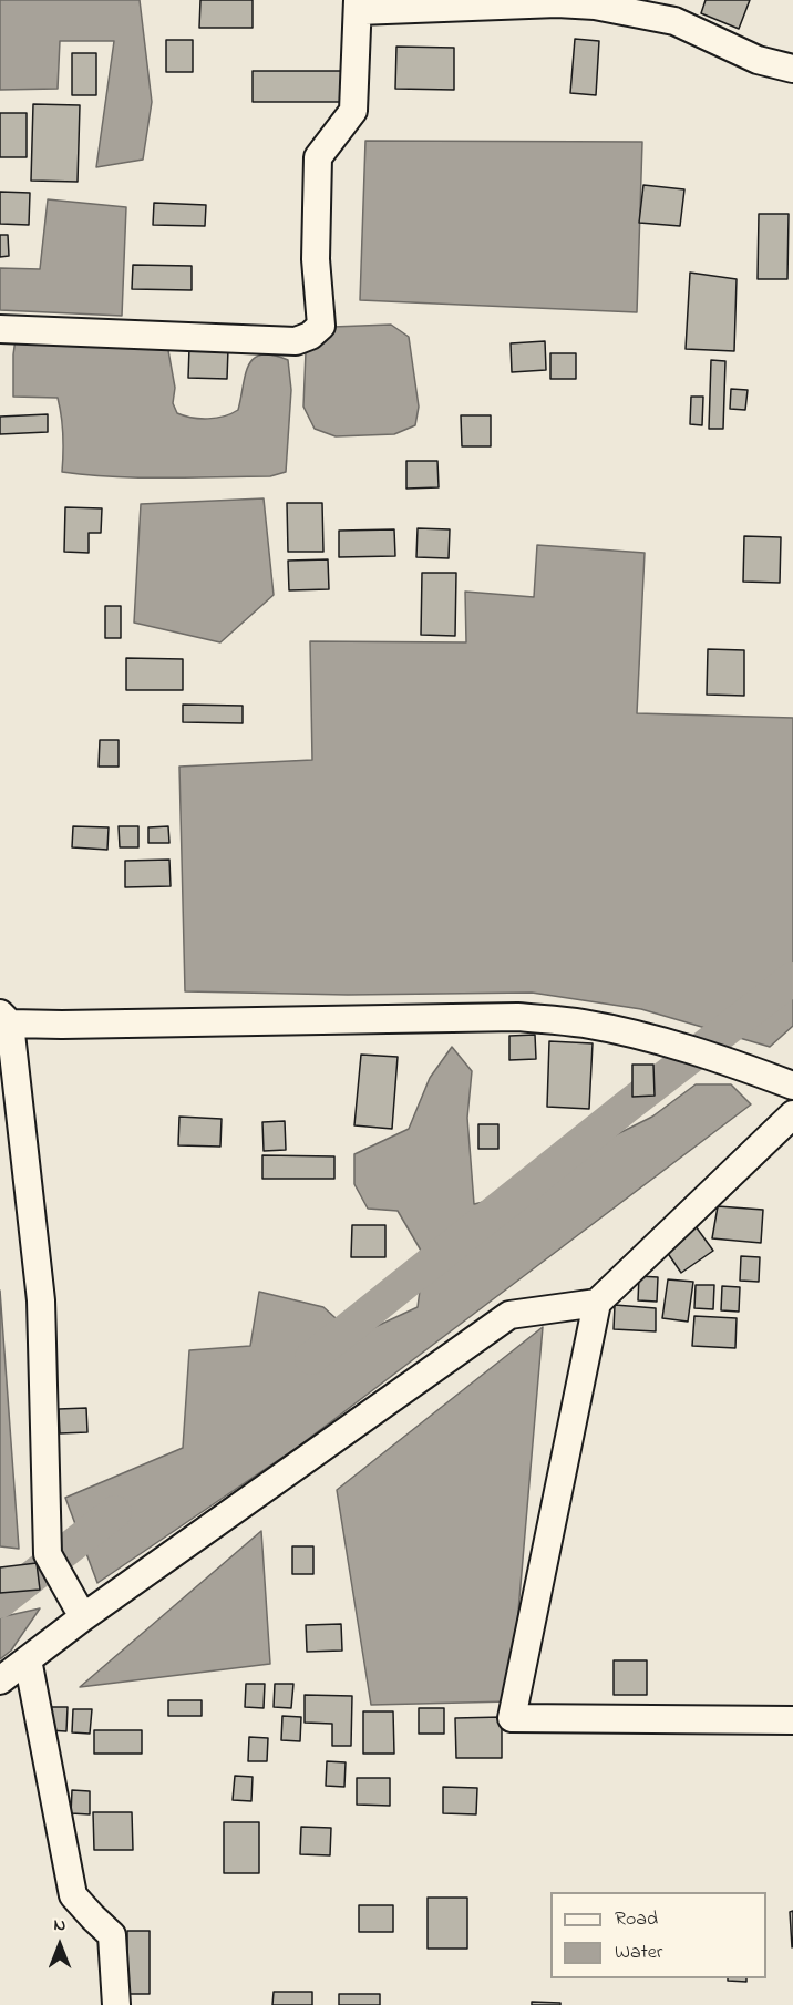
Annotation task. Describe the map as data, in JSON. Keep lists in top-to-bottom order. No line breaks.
{"legend":["Road","Water"],"north":"top"}
